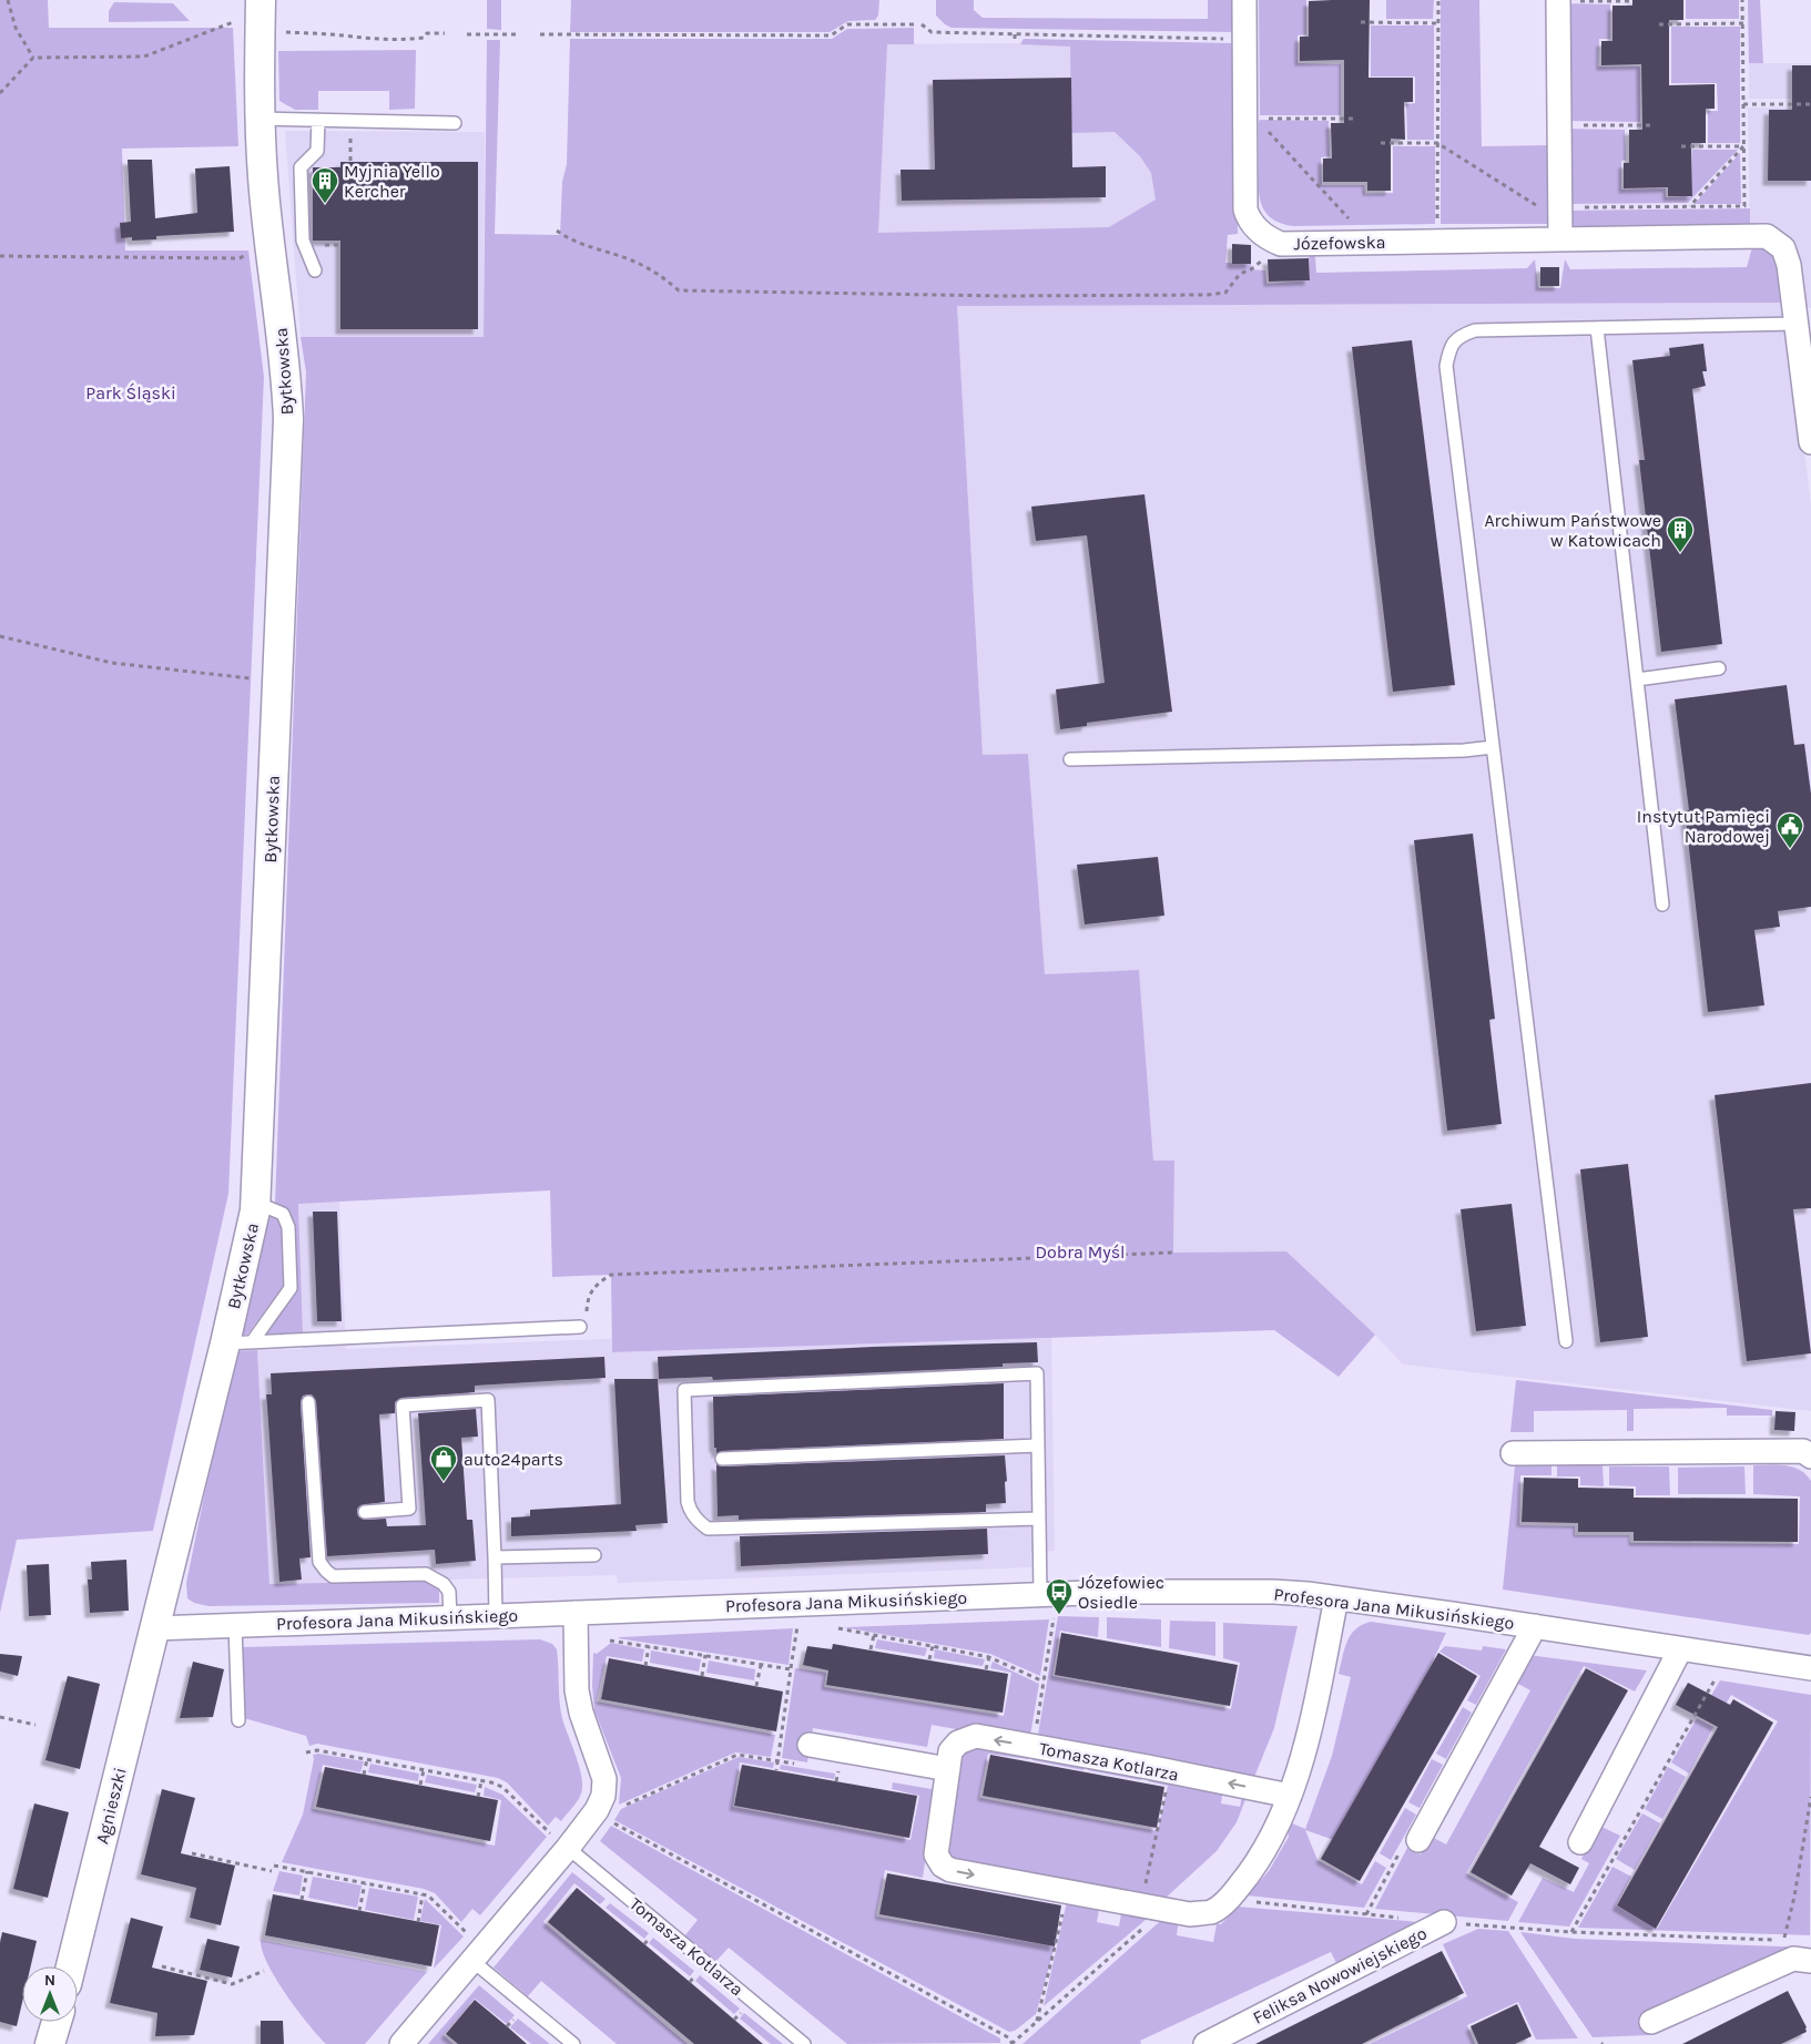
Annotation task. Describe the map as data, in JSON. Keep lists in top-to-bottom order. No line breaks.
{"streets":{"street":["Józefowska","Bytkowska","Profesora Jana Mikusińskiego","Tomasza Kotlarza","Agnieszki","Feliksa Nowowiejskiego"]},"crossings":[["Bytkowska","Profesora Jana Mikusińskiego"],["Bytkowska","Agnieszki"],["Profesora Jana Mikusińskiego","Tomasza Kotlarza"],["Profesora Jana Mikusińskiego","Agnieszki"]],"parks":["Park Śląski","Dobra Myśl"],"places":{"building":["Myjnia Yello Kercher","Archiwum Państwowe w Katowicach"],"public building":["Instytut Pamięci Narodowej"],"shop":["auto24parts"],"bus stop":["Józefowiec Osiedle"]},"north":"top"}
